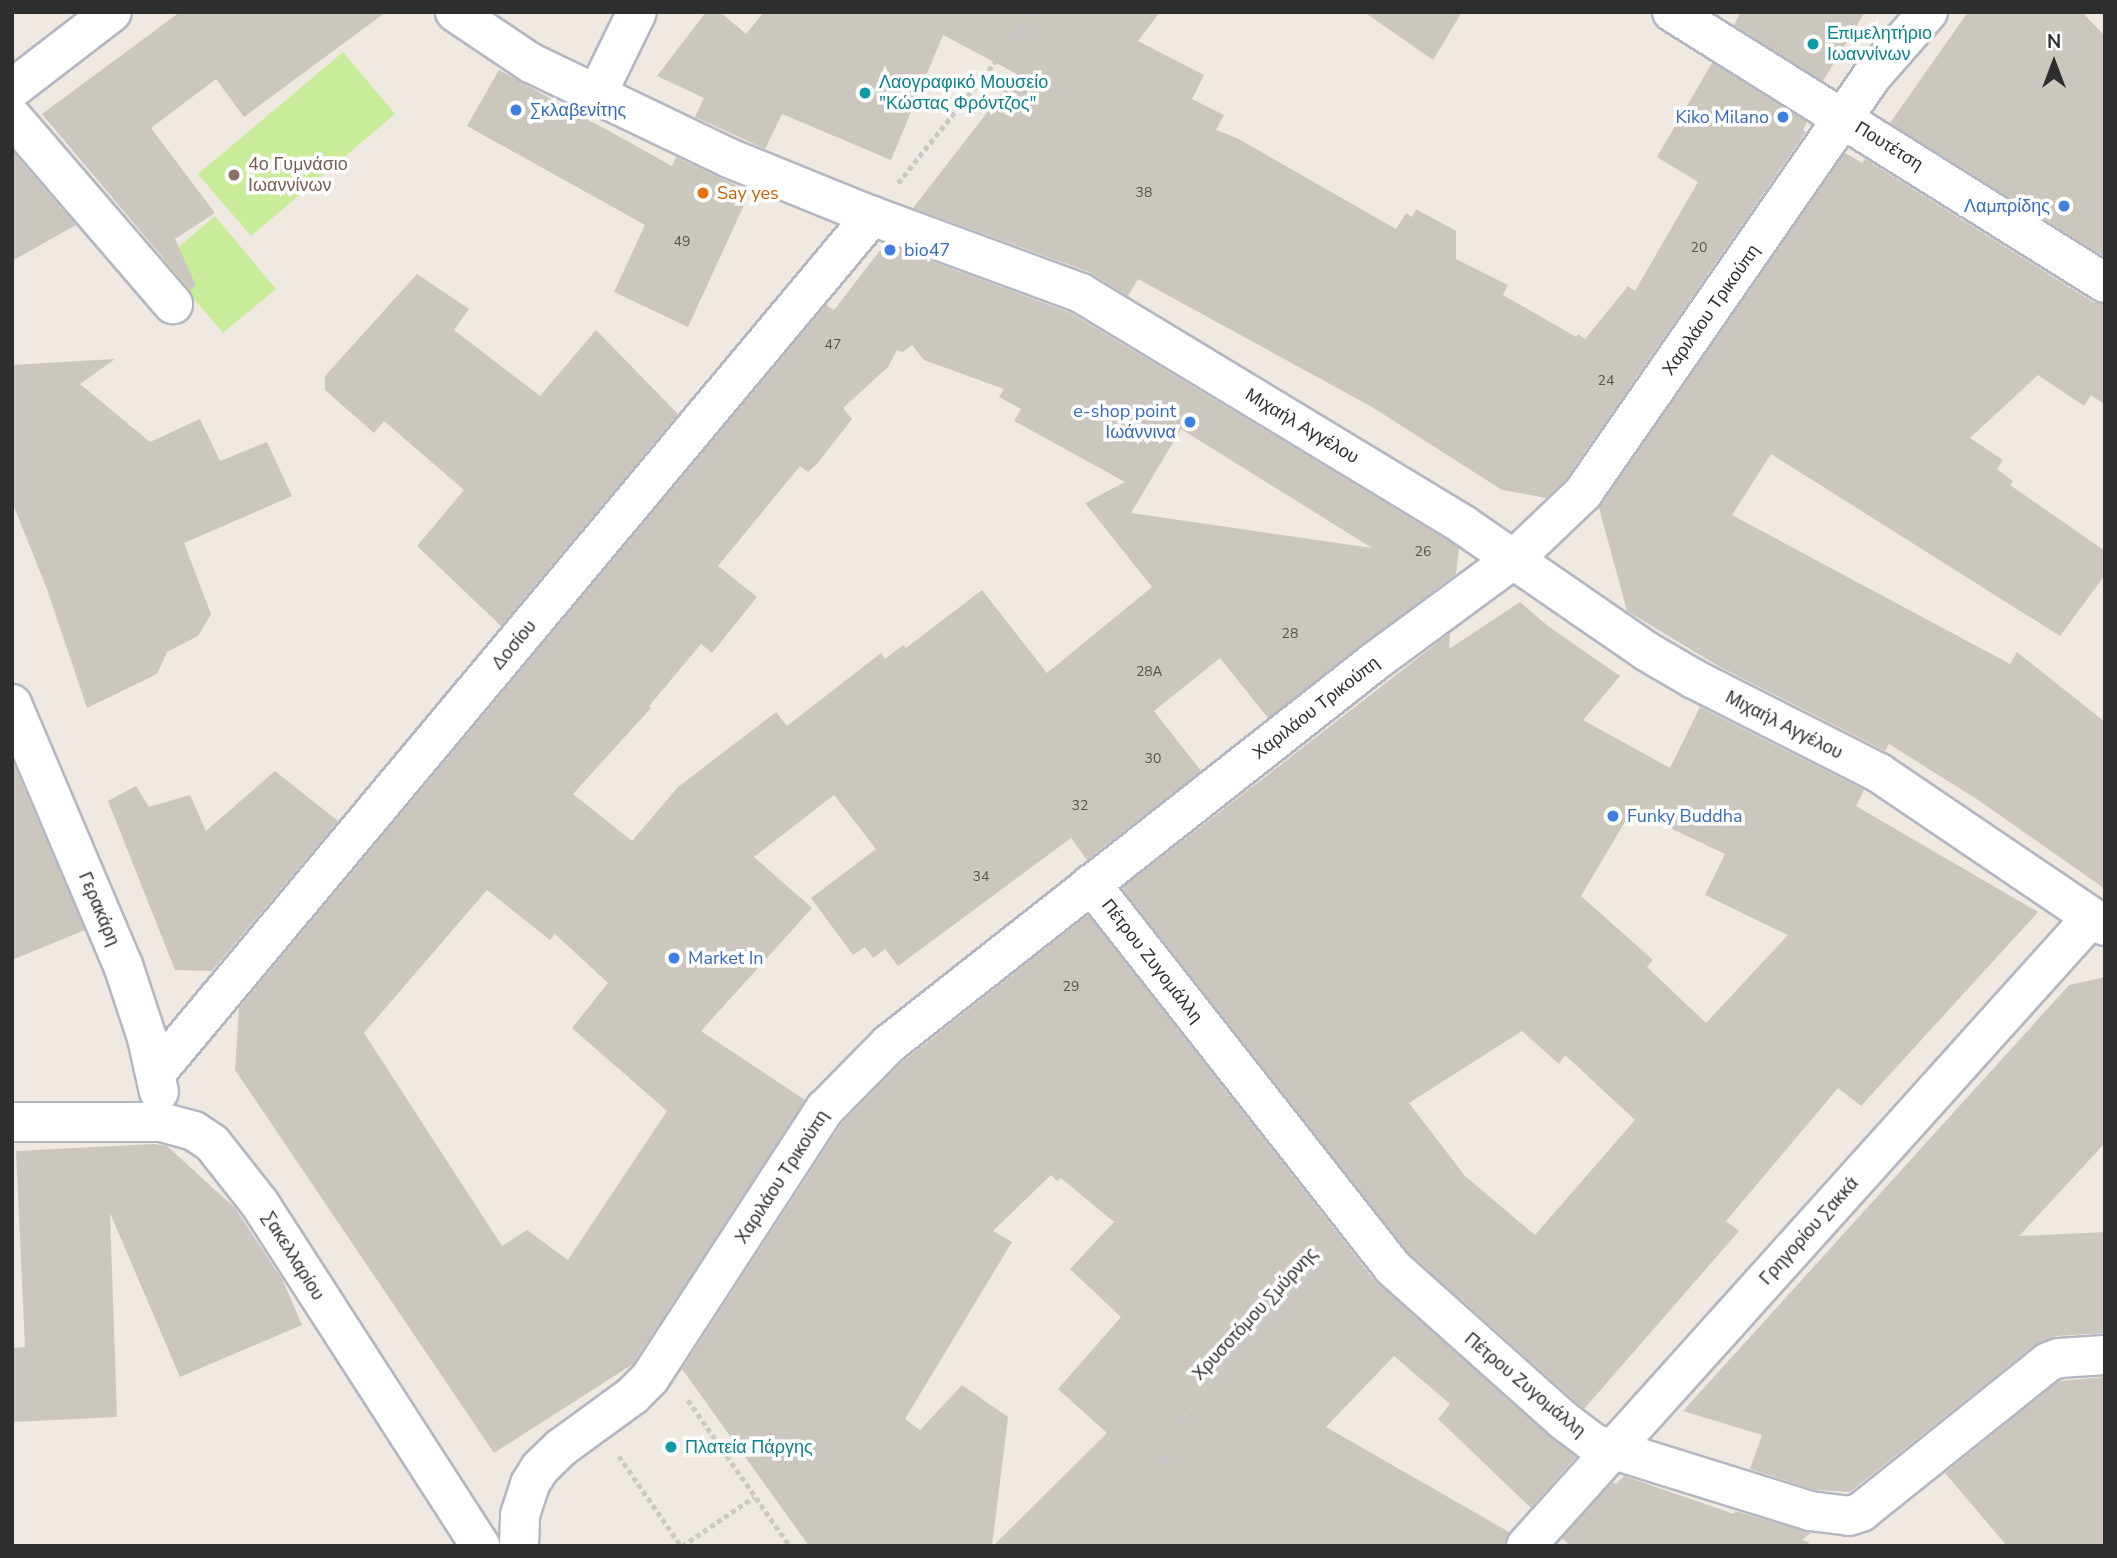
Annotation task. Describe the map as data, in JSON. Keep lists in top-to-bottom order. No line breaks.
{"streets":{"street":["Πουτέτση","Χαριλάου Τρικούπη","Μιχαήλ Αγγέλου","Δοσίου","Γερακάρη","Πέτρου Ζυγομάλλη","Γρηγορίου Σακκά","Σακελλαρίου"],"path":["Χρυσοτόμου Σμύρνης"]},"crossings":[["Πουτέτση","Χαριλάου Τρικούπη"],["Χαριλάου Τρικούπη","Μιχαήλ Αγγέλου"],["Χαριλάου Τρικούπη","Πέτρου Ζυγομάλλη"],["Μιχαήλ Αγγέλου","Δοσίου"],["Μιχαήλ Αγγέλου","Γρηγορίου Σακκά"],["Δοσίου","Γερακάρη"],["Γερακάρη","Σακελλαρίου"],["Πέτρου Ζυγομάλλη","Γρηγορίου Σακκά"],["Πέτρου Ζυγομάλλη","Χρυσοτόμου Σμύρνης"]],"places":["Επιμελητήριο Ιωαννίνων","Λαογραφικό Μουσείο \"Κώστας Φρόντζος\"","Σκλαβενίτης","Kiko Milano","4ο Γυμνάσιο Ιωαννίνων","Say yes","Λαμπρίδης","bio47","e-shop point Ιωάννινα","Funky Buddha","Market In","Πλατεία Πάργης"],"house_numbers":["38","49","20","47","24","26","28","28Α","30","32","34","29"],"north":"top"}
